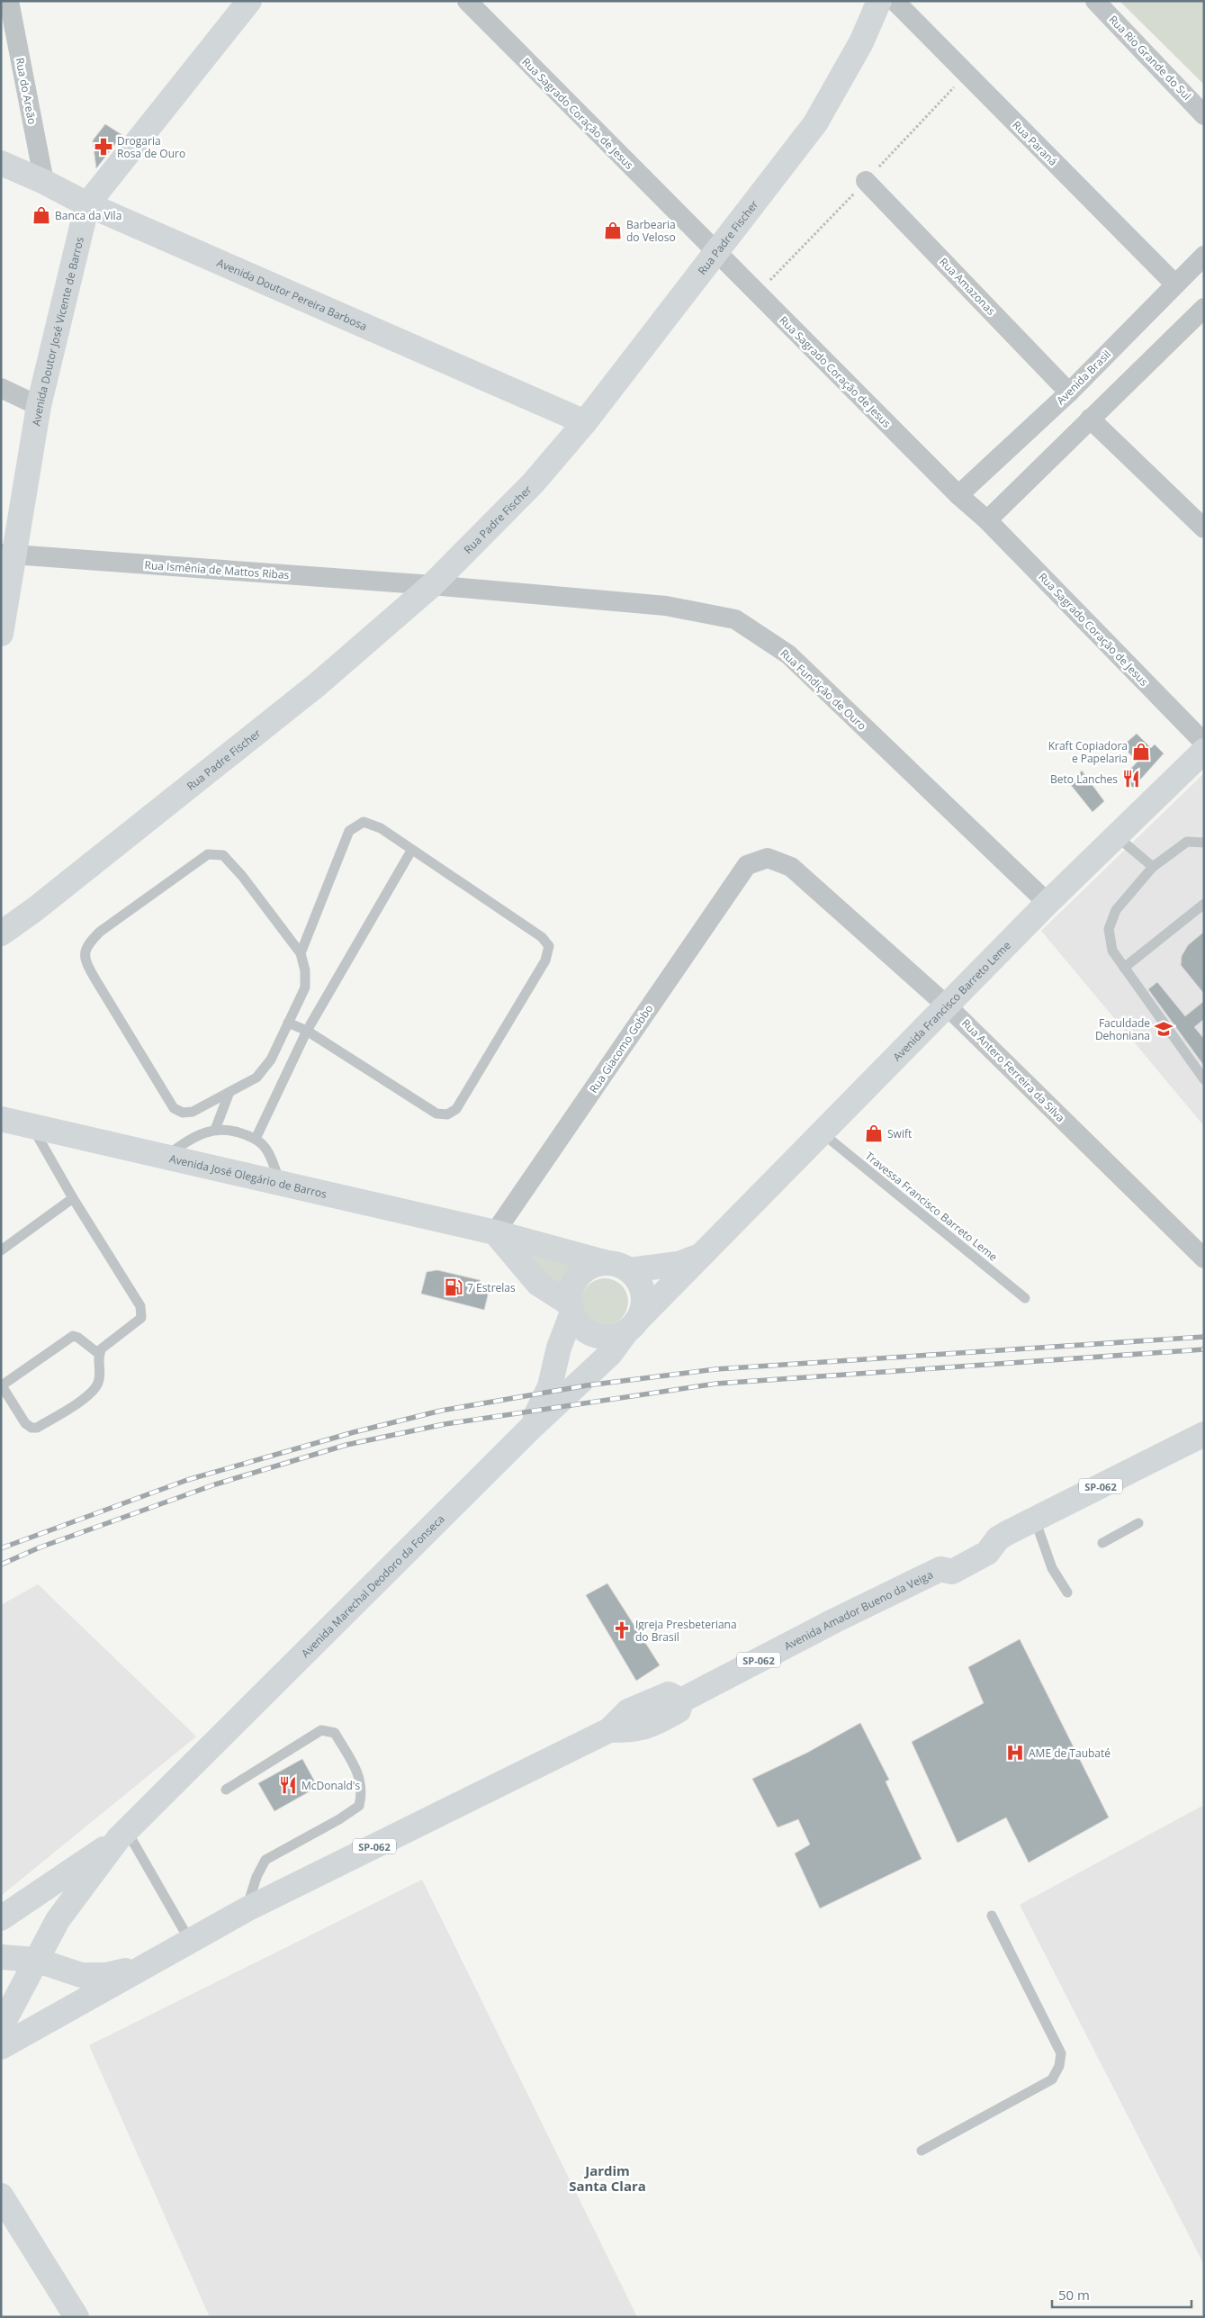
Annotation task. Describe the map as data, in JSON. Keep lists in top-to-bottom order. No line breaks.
{"streets":{"main road":["Rua Padre Fischer","Avenida Doutor Pereira Barbosa","Avenida Doutor José Vicente de Barros","Avenida Francisco Barreto Leme","Avenida José Olegário de Barros","SP-062","Avenida Marechal Deodoro da Fonseca","Avenida Amador Bueno da Veiga"],"street":["Rua Rio Grande do Sul","Rua do Areão","Rua Sagrado Coração de Jesus","Rua Paraná","Rua Amazonas","Avenida Brasil","Rua Ismênia de Mattos Ribas","Rua Fundição de Ouro","Rua Giacomo Gobbo","Rua Antero Ferreira da Silva"],"lane":["Travessa Francisco Barreto Leme"]},"crossings":[["Rua do Areão","Avenida Doutor Pereira Barbosa"],["Rua Sagrado Coração de Jesus","Rua Padre Fischer"],["Rua Sagrado Coração de Jesus","Avenida Brasil"],["Rua Paraná","Avenida Brasil"],["Rua Padre Fischer","Avenida Doutor Pereira Barbosa"],["Rua Padre Fischer","Rua Ismênia de Mattos Ribas"],["Rua Padre Fischer","Rua Fundição de Ouro"],["Rua Amazonas","Avenida Brasil"],["Avenida Doutor Pereira Barbosa","Avenida Doutor José Vicente de Barros"],["Avenida Doutor José Vicente de Barros","Rua Ismênia de Mattos Ribas"],["Rua Ismênia de Mattos Ribas","Rua Fundição de Ouro"],["Rua Fundição de Ouro","Avenida Francisco Barreto Leme"],["Avenida Francisco Barreto Leme","Rua Antero Ferreira da Silva"],["Avenida Francisco Barreto Leme","Avenida José Olegário de Barros"],["Avenida Francisco Barreto Leme","Travessa Francisco Barreto Leme"],["Avenida Francisco Barreto Leme","Avenida Marechal Deodoro da Fonseca"],["Rua Giacomo Gobbo","Rua Antero Ferreira da Silva"],["Rua Giacomo Gobbo","Avenida José Olegário de Barros"],["Avenida José Olegário de Barros","Avenida Marechal Deodoro da Fonseca"],["SP-062","Avenida Marechal Deodoro da Fonseca"],["SP-062","Avenida Amador Bueno da Veiga"]],"districts":["Jardim Santa Clara"],"places":{"pharmacy":["Drogaria Rosa de Ouro"],"shop":["Banca da Vila","Barbearia do Veloso","Kraft Copiadora e Papelaria","Swift"],"restaurant":["Beto Lanches","McDonald's"],"school or university":["Faculdade Dehoniana"],"fuel station":["7 Estrelas"],"church":["Igreja Presbeteriana do Brasil"],"hospital":["AME de Taubaté"]},"scale_bar":"50 m"}
